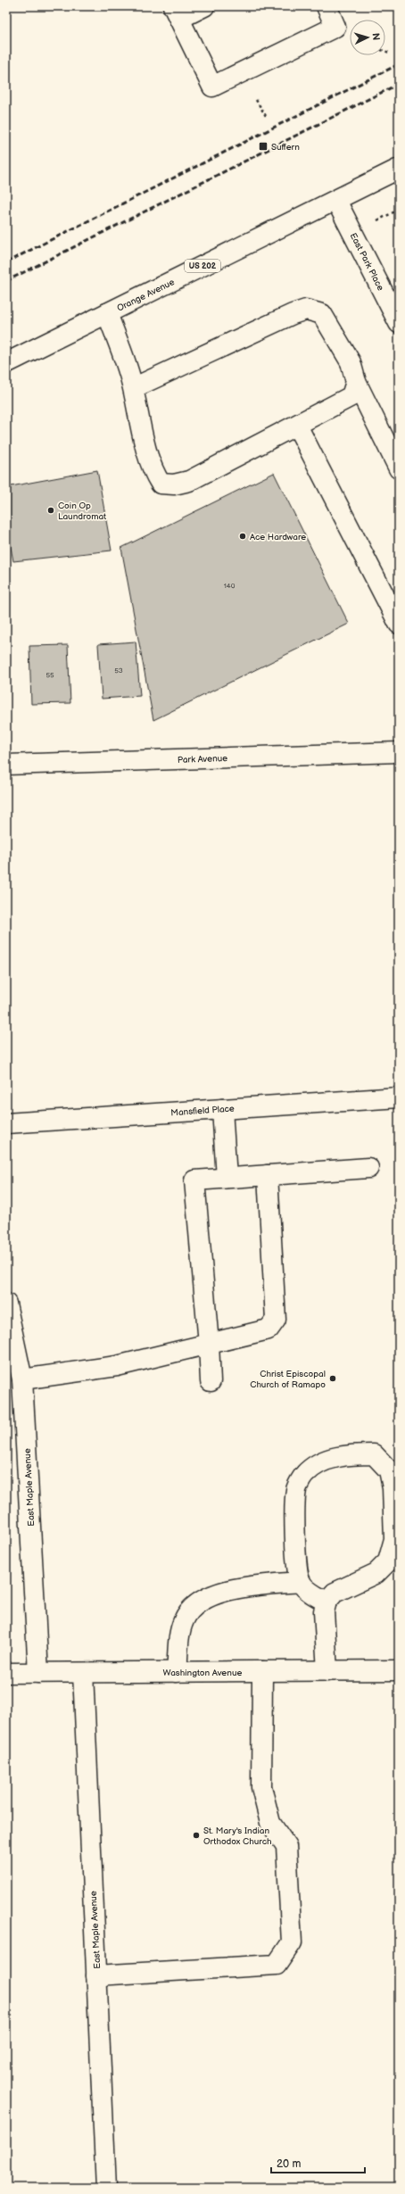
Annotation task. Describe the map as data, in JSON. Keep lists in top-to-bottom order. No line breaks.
{"streets":{"street":["East Park Place","US 202","Orange Avenue","Park Avenue","Mansfield Place","East Maple Avenue","Washington Avenue"]},"crossings":[["East Park Place","Orange Avenue"],["East Maple Avenue","Washington Avenue"]],"places":{"transit":["Suffern"],"other":["Coin Op Laundromat","Ace Hardware","Christ Episcopal Church of Ramapo","St. Mary's Indian Orthodox Church"]},"house_numbers":["140","53","55"],"scale_bar":"20 m","north":"right"}
